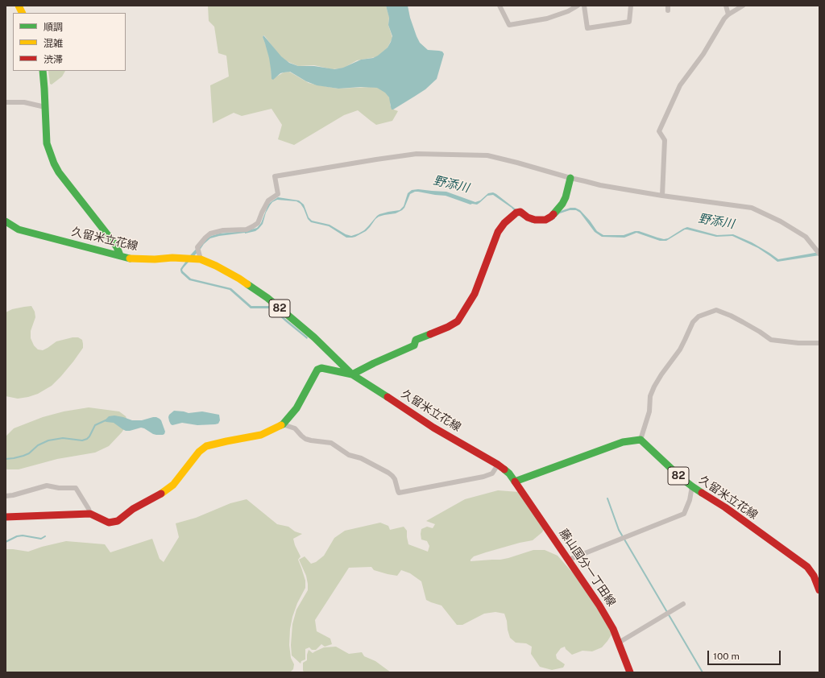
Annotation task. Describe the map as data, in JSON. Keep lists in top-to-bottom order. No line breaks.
{"streets":{"main road":["久留米立花線","82","藤山国分一丁田線"]},"crossings":[["久留米立花線","藤山国分一丁田線"]],"water":["野添川"],"legend":["順調","混雑","渋滞"],"scale_bar":"100 m"}
